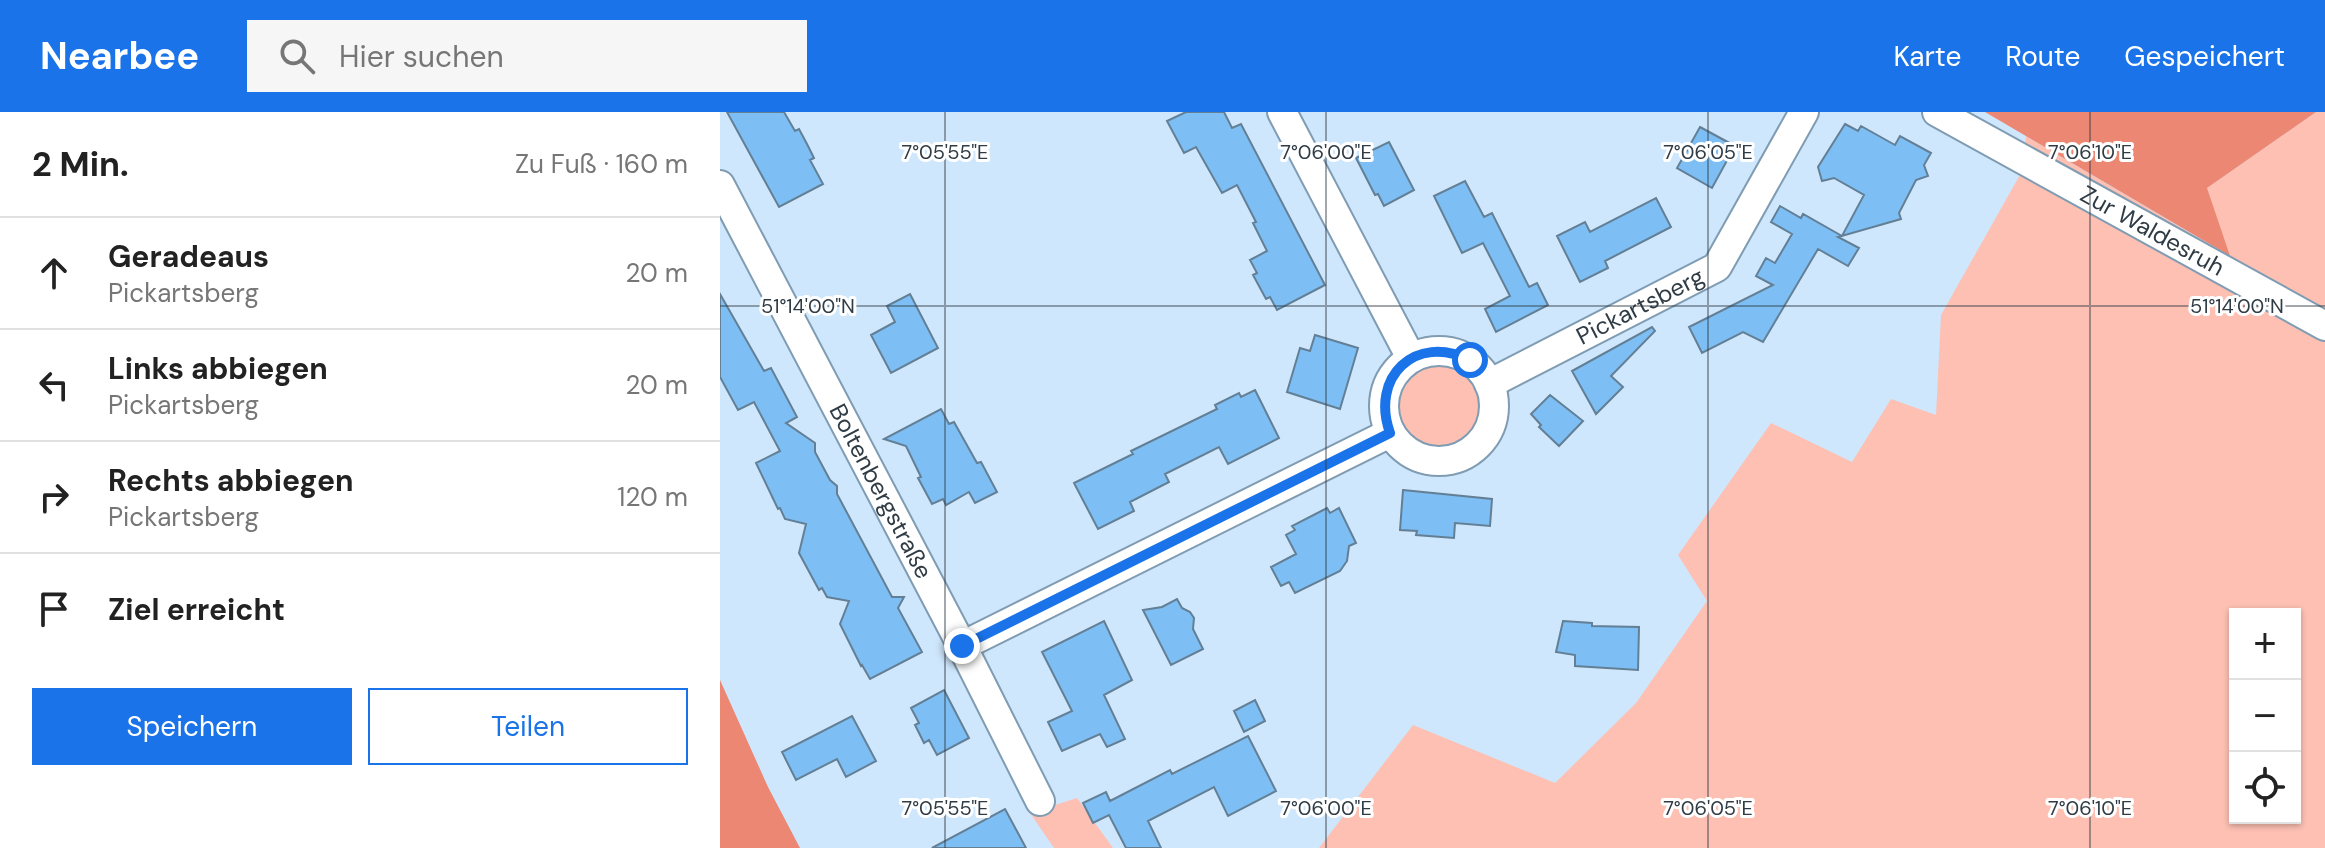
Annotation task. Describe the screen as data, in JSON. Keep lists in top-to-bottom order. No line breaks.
{"streets":{"street":["Zur Waldesruh","Pickartsberg","Boltenbergstraße"]},"page":{"header":"Nearbee","search":"Hier suchen","nav":["Karte","Route","Gespeichert"],"heading":["2 Min.","Zu Fuß · 160 m"],"list":[["Geradeaus","Pickartsberg","20 m"],["Links abbiegen","Pickartsberg","20 m"],["Rechts abbiegen","Pickartsberg","120 m"],"Ziel erreicht"],"map_buttons":["+","−"],"buttons":["Speichern","Teilen"]},"coordinates":["7°05'55\"E","7°06'00\"E","7°06'05\"E","7°06'10\"E","51°14'00\"N"]}
